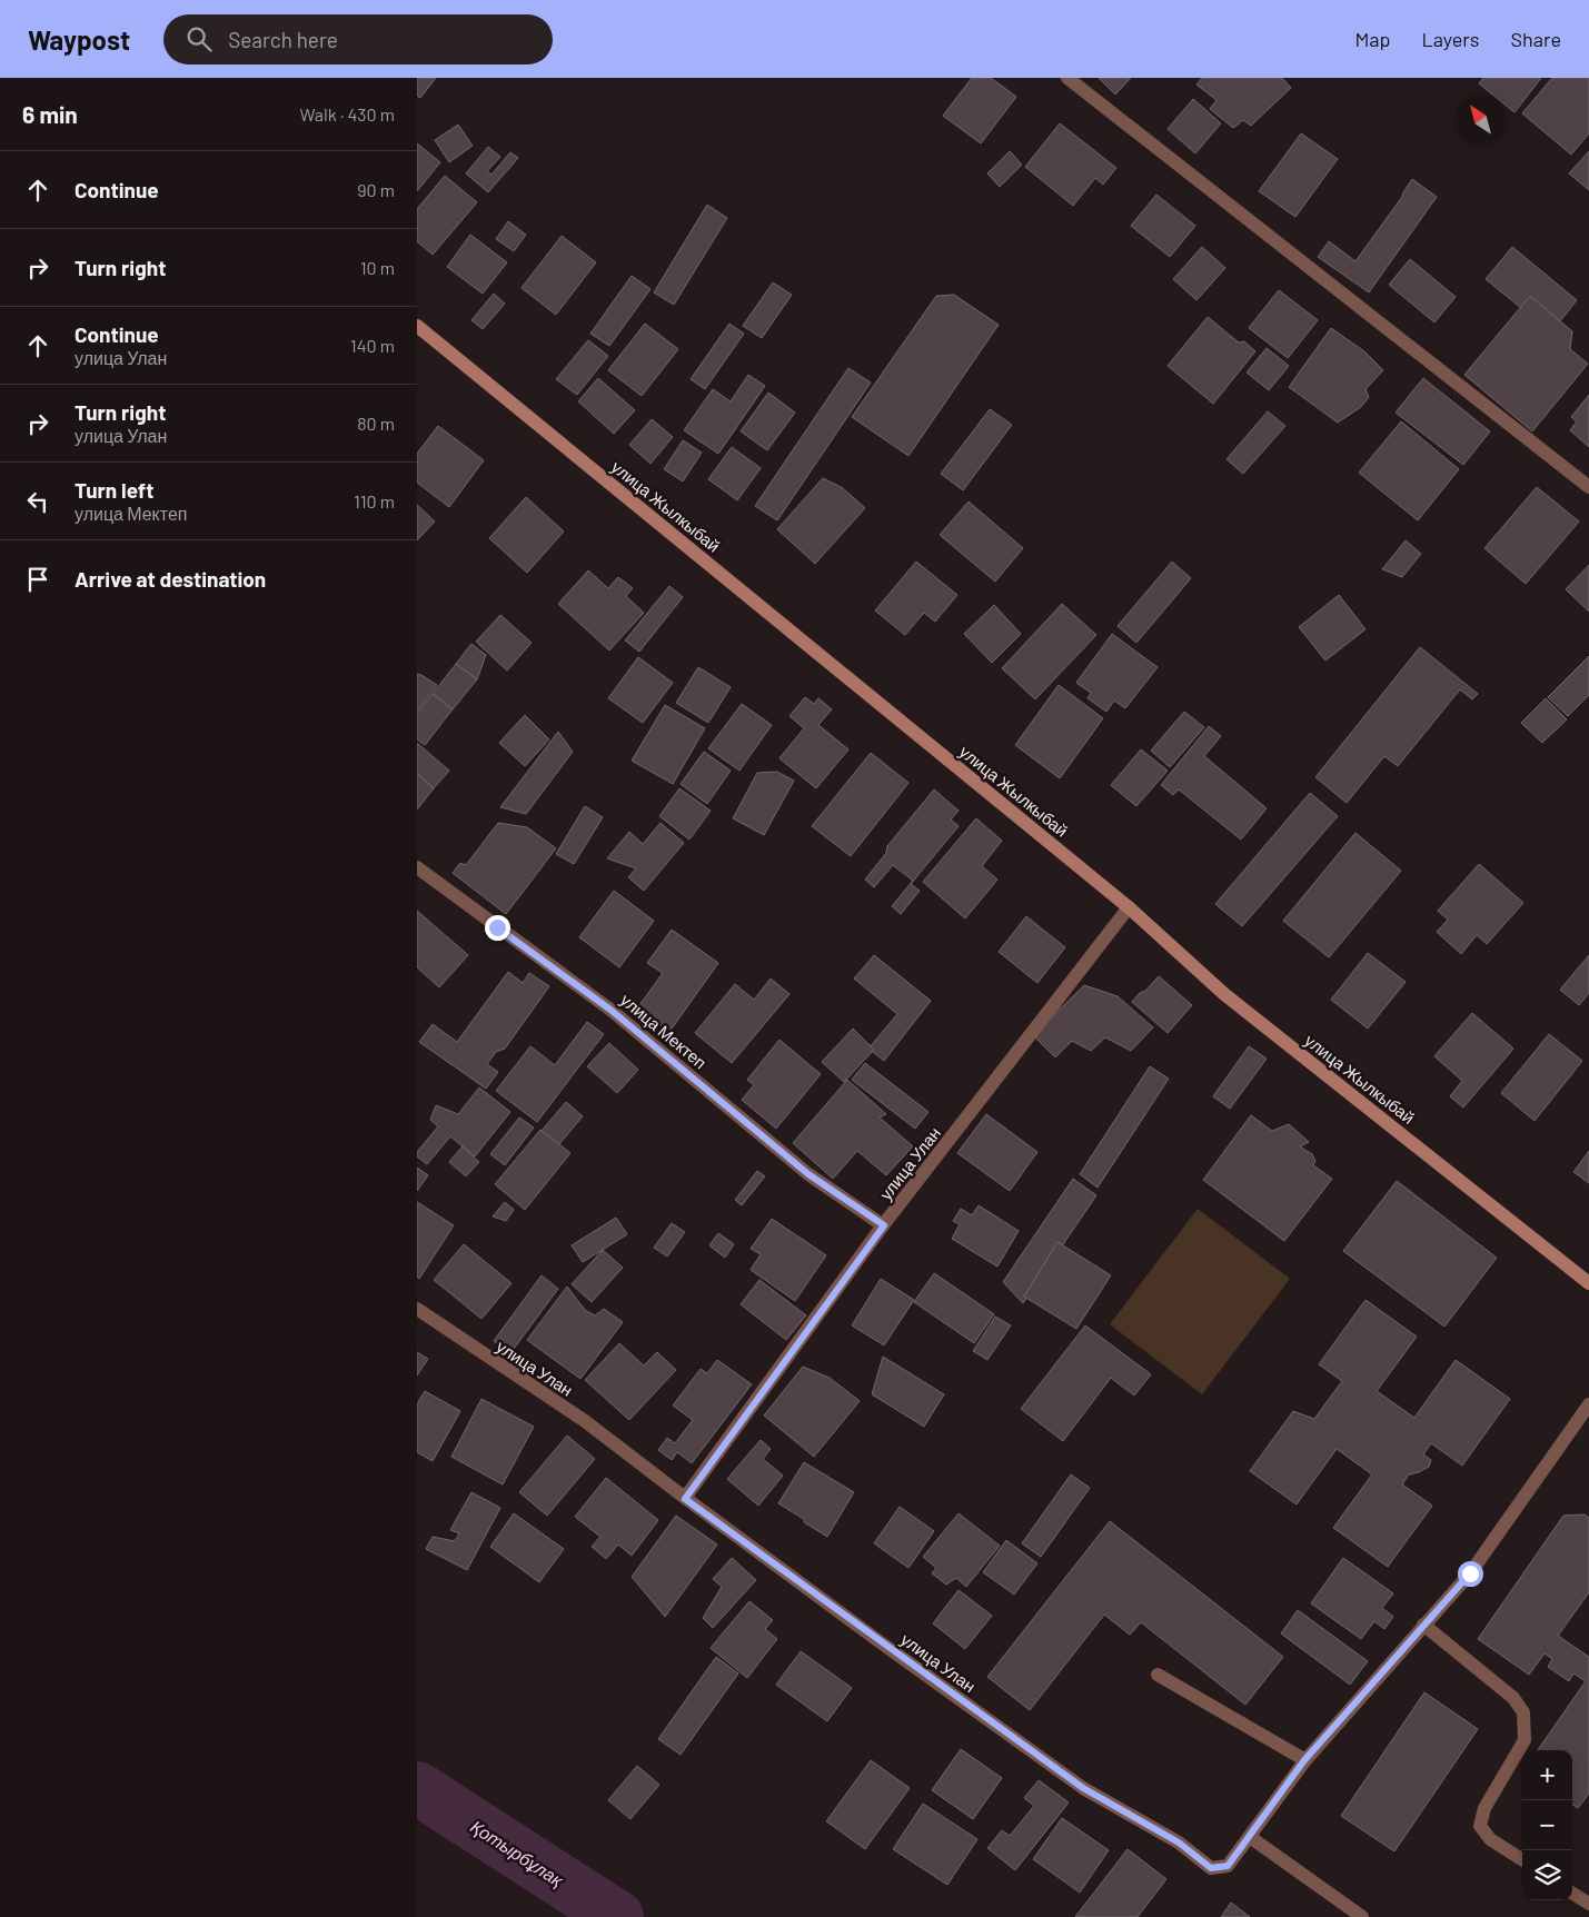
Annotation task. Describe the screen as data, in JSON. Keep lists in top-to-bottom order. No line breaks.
{"streets":{"street":["улица Жылкыбай","улица Мектеп","улица Улан"]},"crossings":[["улица Жылкыбай","улица Улан"],["улица Мектеп","улица Улан"]],"water":["Қотырбұлақ"],"north":"top left","page":{"header":"Waypost","search":"Search here","nav":["Map","Layers","Share"],"heading":["6 min","Walk · 430 m"],"list":[["Continue","90 m"],["Turn right","10 m"],["Continue","улица Улан","140 m"],["Turn right","улица Улан","80 m"],["Turn left","улица Мектеп","110 m"],"Arrive at destination"],"map_buttons":["+","−"]}}
